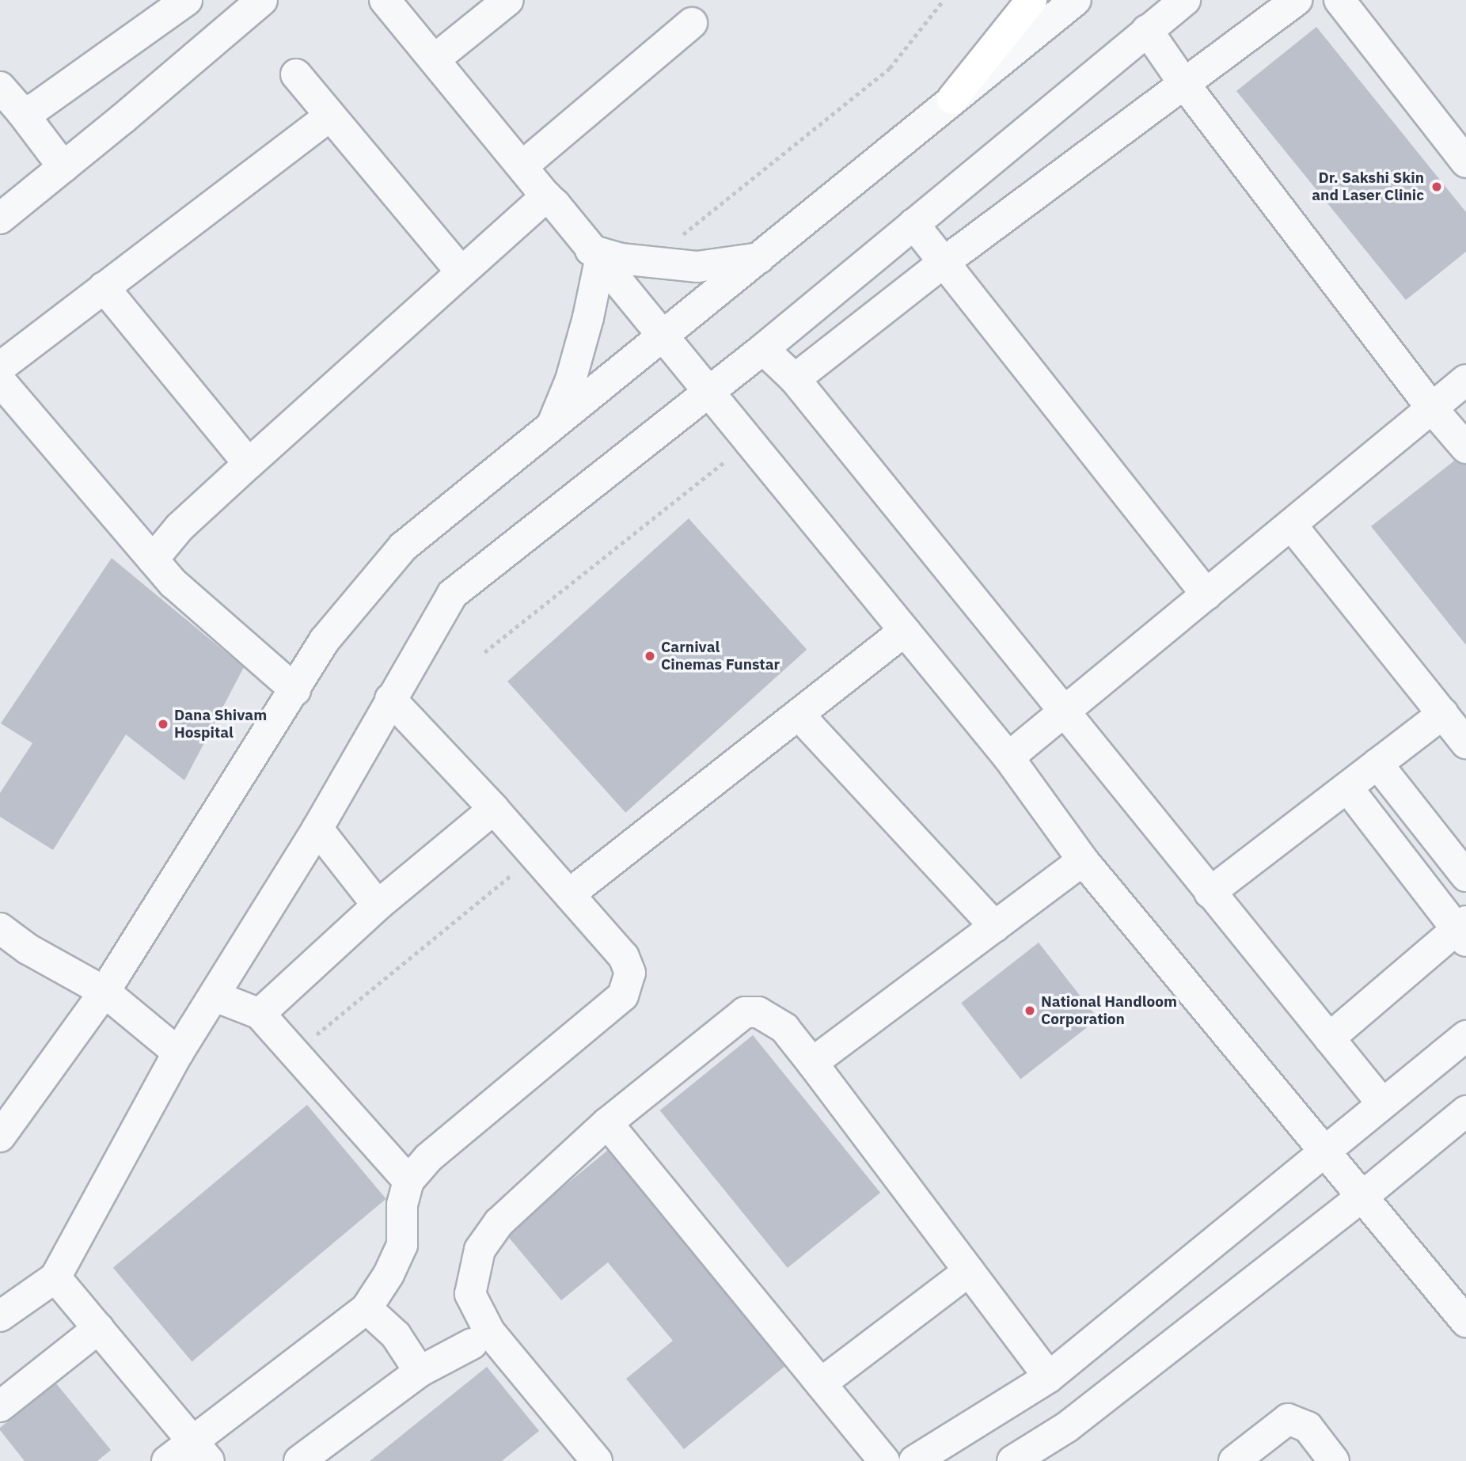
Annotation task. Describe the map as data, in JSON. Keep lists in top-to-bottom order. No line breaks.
{"places":["Dr. Sakshi Skin and Laser Clinic","Carnival Cinemas Funstar","Dana Shivam Hospital","National Handloom Corporation"]}
